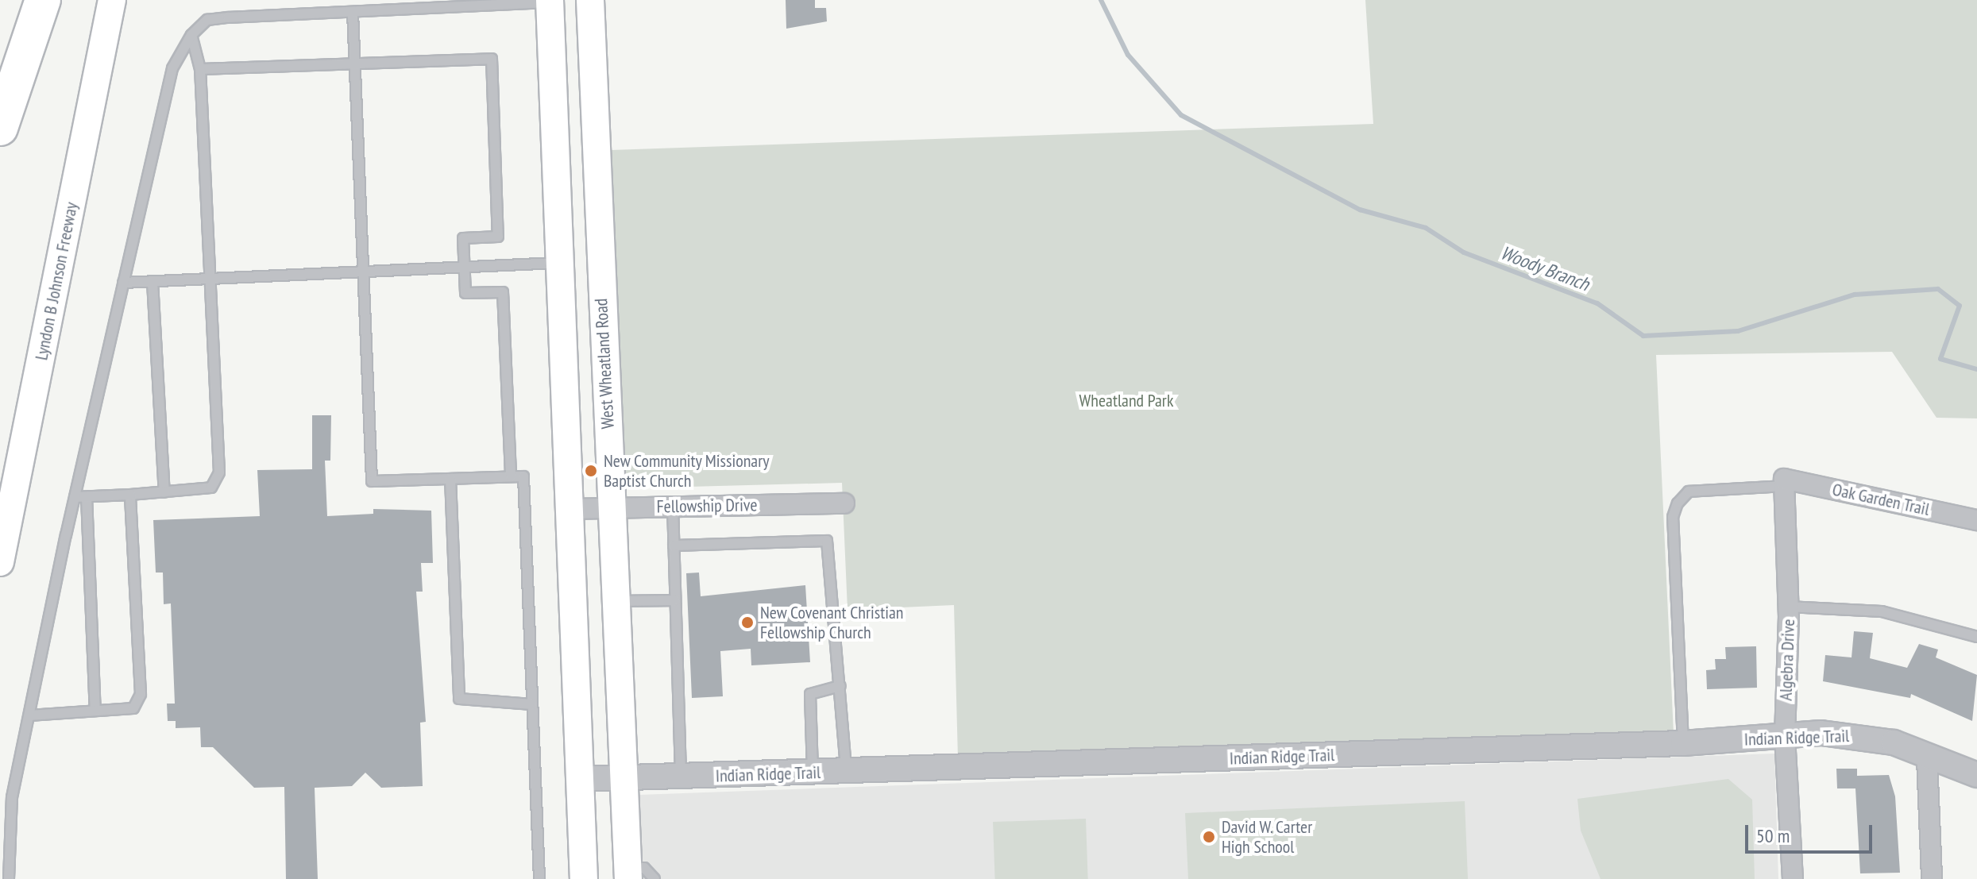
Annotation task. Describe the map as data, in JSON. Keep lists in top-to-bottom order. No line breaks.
{"streets":{"main road":["Lyndon B Johnson Freeway","West Wheatland Road"],"street":["Oak Garden Trail","Fellowship Drive","Algebra Drive","Indian Ridge Trail"]},"crossings":[["West Wheatland Road","Fellowship Drive"],["West Wheatland Road","Indian Ridge Trail"],["Oak Garden Trail","Algebra Drive"],["Algebra Drive","Indian Ridge Trail"]],"water":["Woody Branch"],"parks":["Wheatland Park"],"places":["New Community Missionary Baptist Church","New Covenant Christian Fellowship Church","David W. Carter High School"],"scale_bar":"50 m"}
